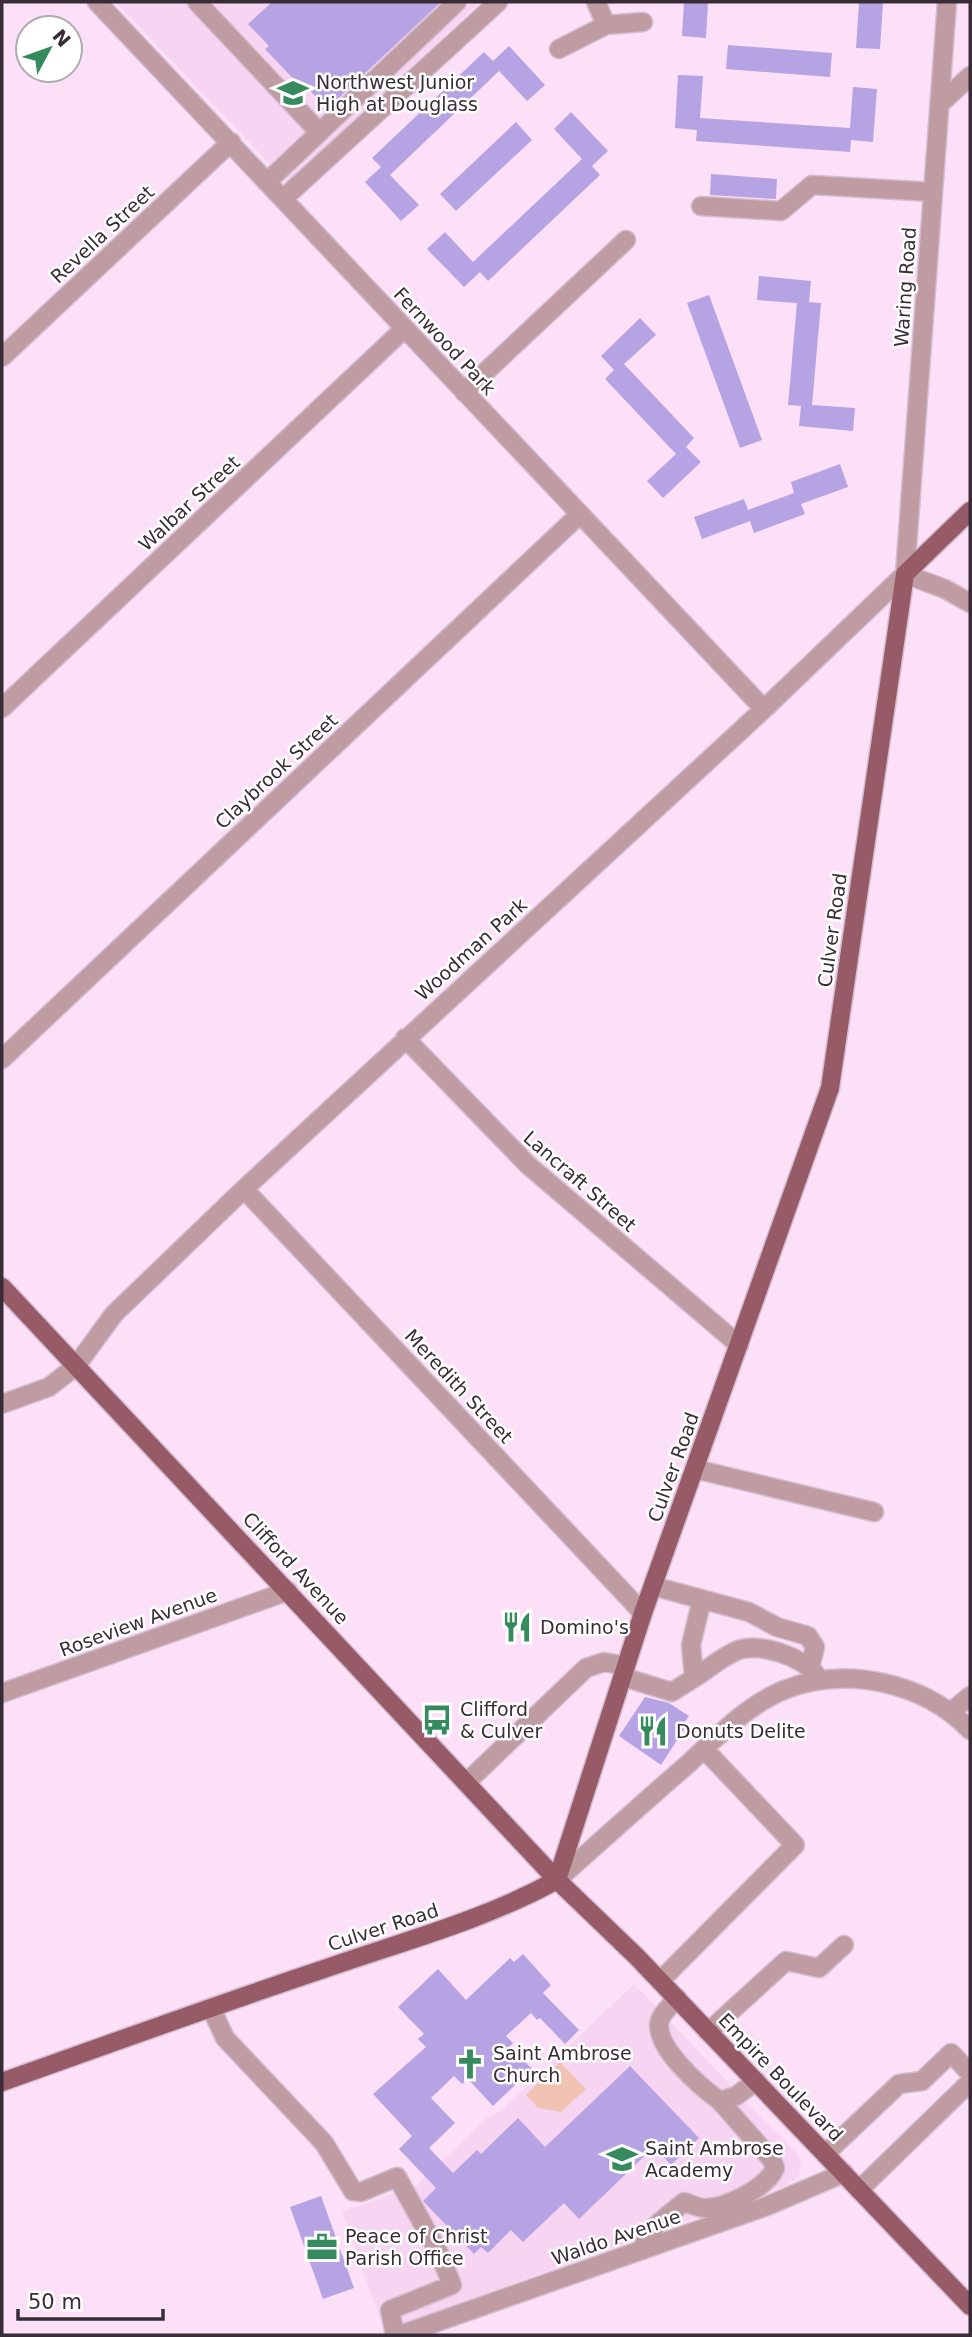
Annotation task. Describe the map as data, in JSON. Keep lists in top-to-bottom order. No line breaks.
{"streets":{"main road":["Culver Road","Clifford Avenue","Empire Boulevard"],"street":["Revella Street","Waring Road","Fernwood Park","Walbar Street","Claybrook Street","Woodman Park","Lancraft Street","Meredith Street","Roseview Avenue","Waldo Avenue"]},"crossings":[["Revella Street","Fernwood Park"],["Waring Road","Culver Road"],["Waring Road","Woodman Park"],["Fernwood Park","Walbar Street"],["Fernwood Park","Claybrook Street"],["Fernwood Park","Woodman Park"],["Culver Road","Woodman Park"],["Culver Road","Lancraft Street"],["Culver Road","Meredith Street"],["Culver Road","Clifford Avenue"],["Culver Road","Empire Boulevard"],["Woodman Park","Lancraft Street"],["Woodman Park","Meredith Street"],["Woodman Park","Clifford Avenue"],["Clifford Avenue","Roseview Avenue"],["Clifford Avenue","Empire Boulevard"],["Empire Boulevard","Waldo Avenue"]],"places":{"school or university":["Northwest Junior High at Douglass","Saint Ambrose Academy"],"restaurant":["Domino's","Donuts Delite"],"bus stop":["Clifford & Culver"],"church":["Saint Ambrose Church"],"office":["Peace of Christ Parish Office"]},"scale_bar":"50 m","north":"top right"}
